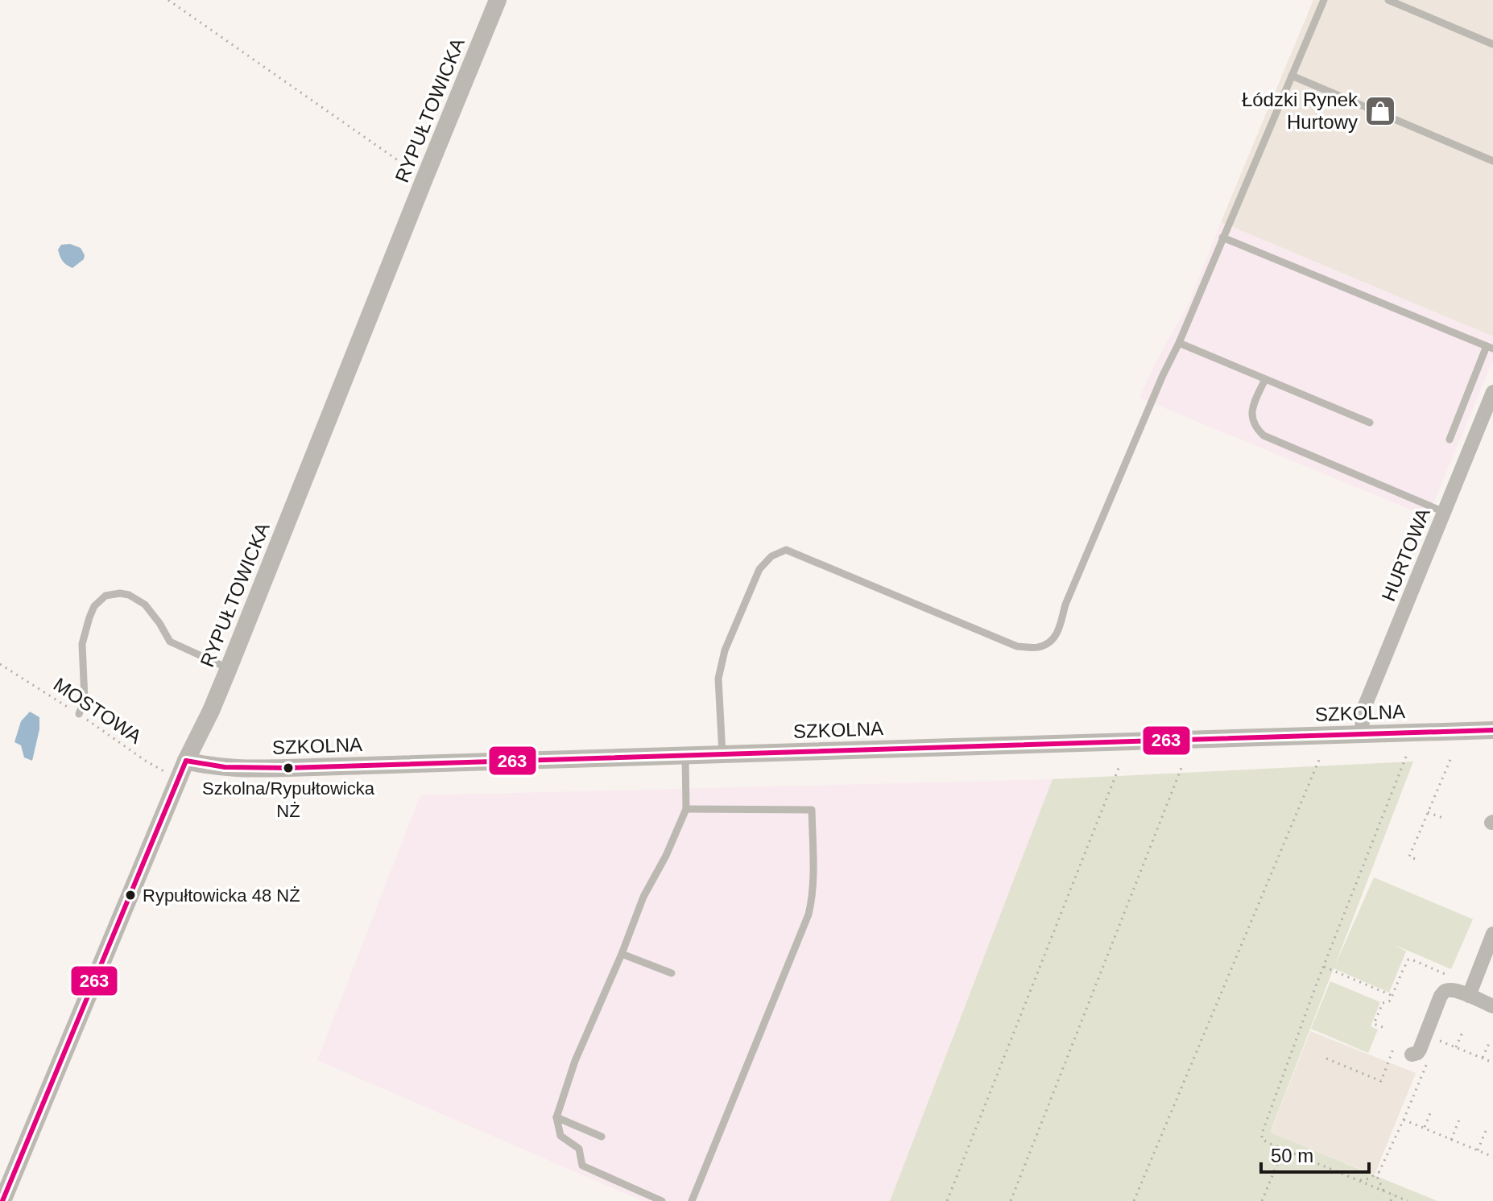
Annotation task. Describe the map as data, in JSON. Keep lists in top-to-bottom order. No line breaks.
{"streets":{"street":["RYPUŁTOWICKA","HURTOWA","SZKOLNA"],"path":["MOSTOWA"]},"crossings":[["RYPUŁTOWICKA","MOSTOWA"],["RYPUŁTOWICKA","SZKOLNA"],["HURTOWA","SZKOLNA"]],"places":{"shop":["Łódzki Rynek Hurtowy"],"other":["Szkolna/Rypułtowicka NŻ","Rypułtowicka 48 NŻ"]},"lines":["transit line 263"],"scale_bar":"50 m"}
